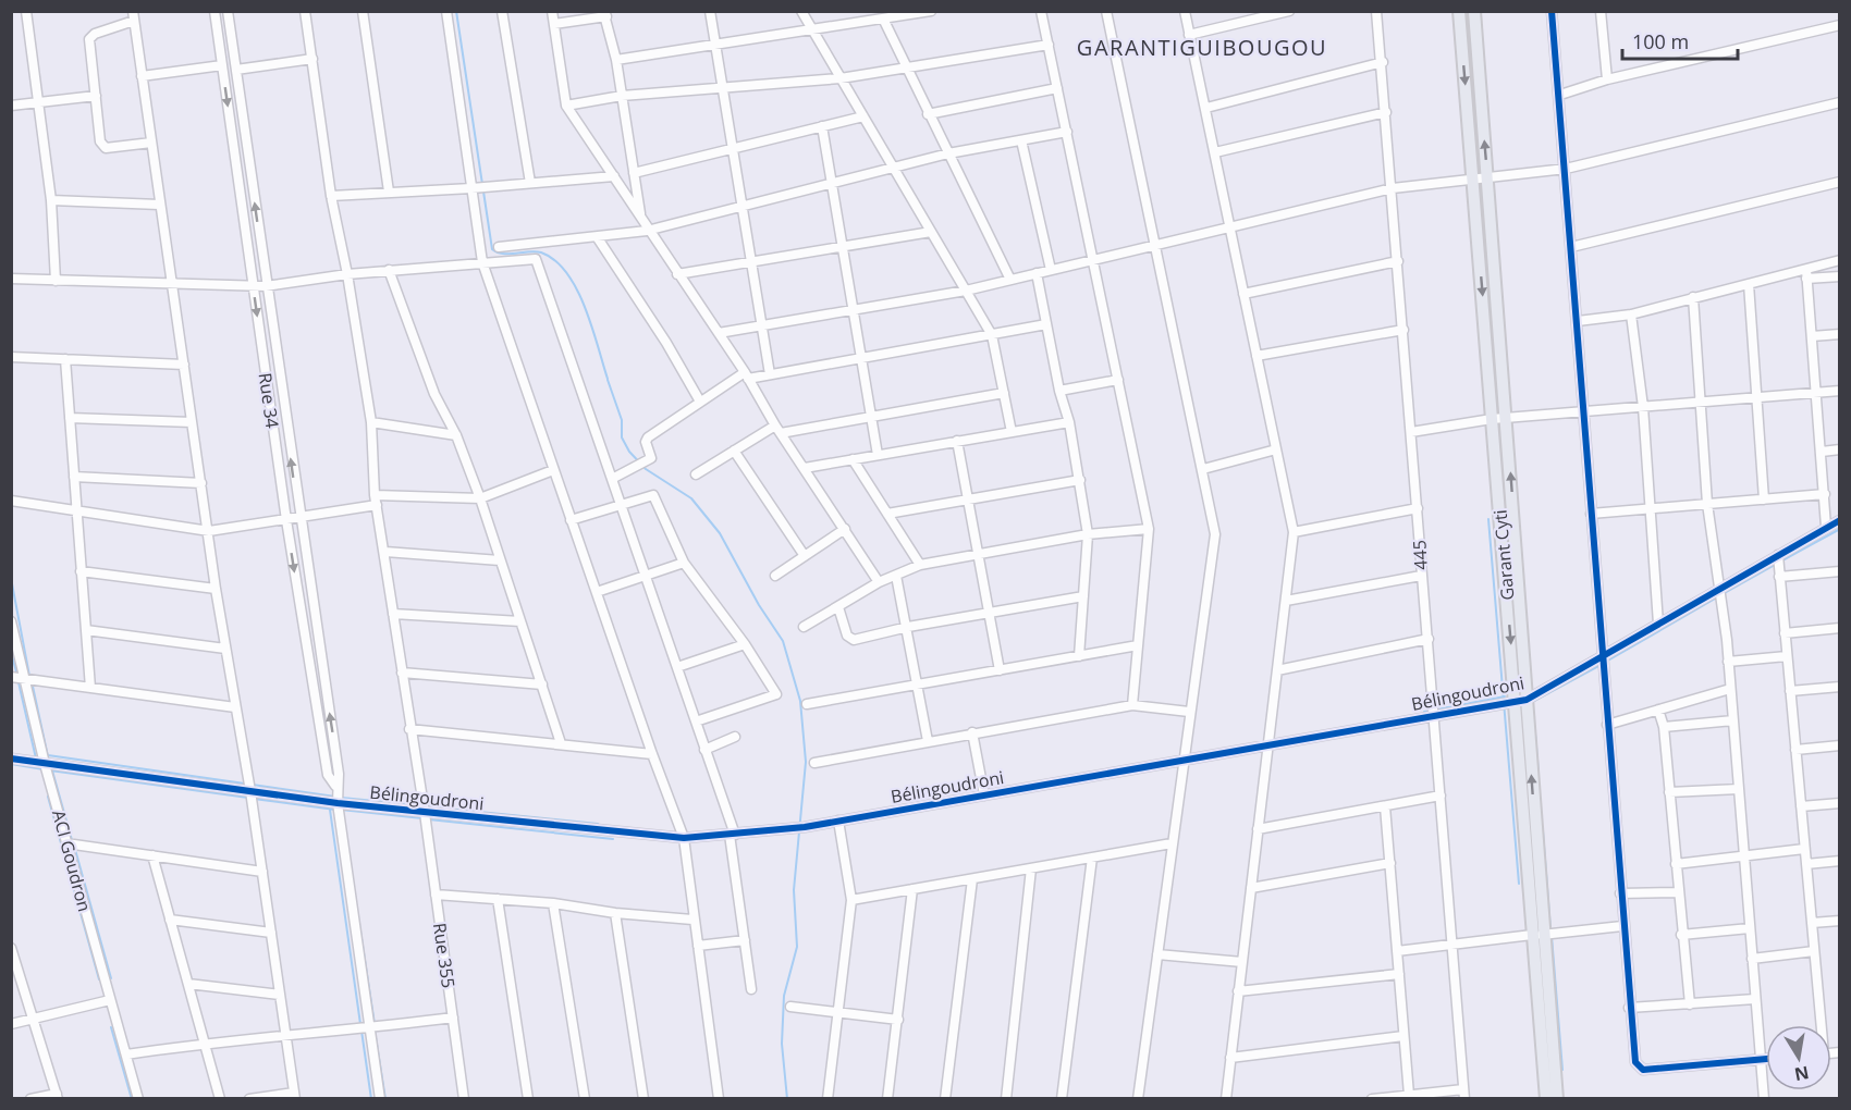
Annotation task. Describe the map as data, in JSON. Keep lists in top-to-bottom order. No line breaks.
{"streets":{"main road":["Garant Cyti"],"street":["Rue 34","445","Bélingoudroni","ACI Goudron","Rue 355"]},"crossings":[["Rue 34","Bélingoudroni"],["445","Bélingoudroni"],["Garant Cyti","Bélingoudroni"],["Bélingoudroni","ACI Goudron"],["Bélingoudroni","Rue 355"]],"districts":["GARANTIGUIBOUGOU"],"scale_bar":"100 m","north":"bottom"}
